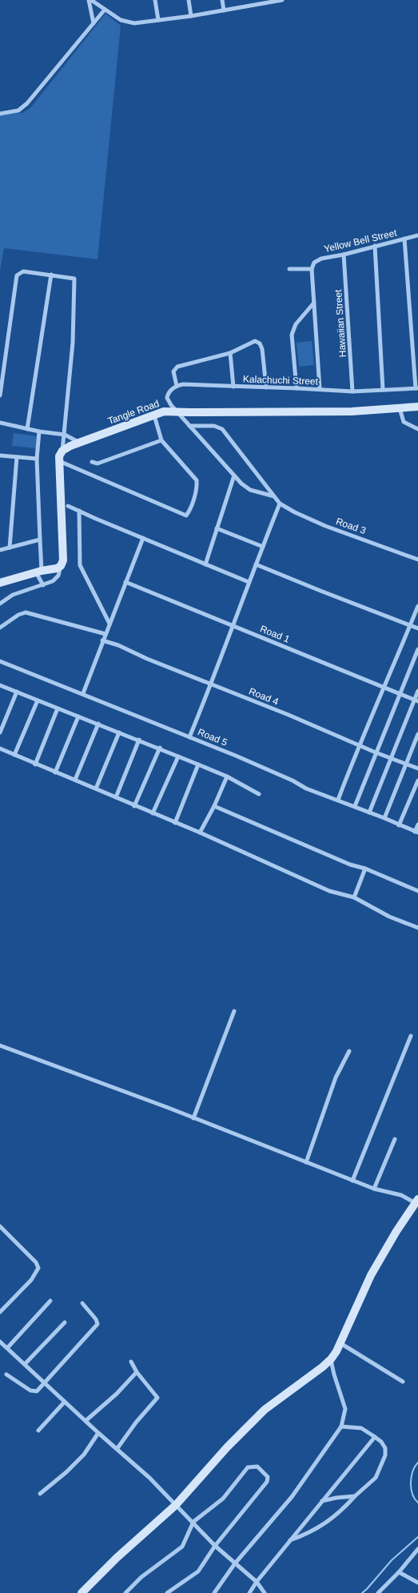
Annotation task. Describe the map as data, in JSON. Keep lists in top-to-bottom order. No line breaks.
{"streets":{"street":["Yellow Bell Street","Hawaiian Street","Kalachuchi Street","Tangle Road","Road 3","Road 1","Road 4","Road 5"]},"crossings":[["Yellow Bell Street","Hawaiian Street"],["Hawaiian Street","Kalachuchi Street"]]}
